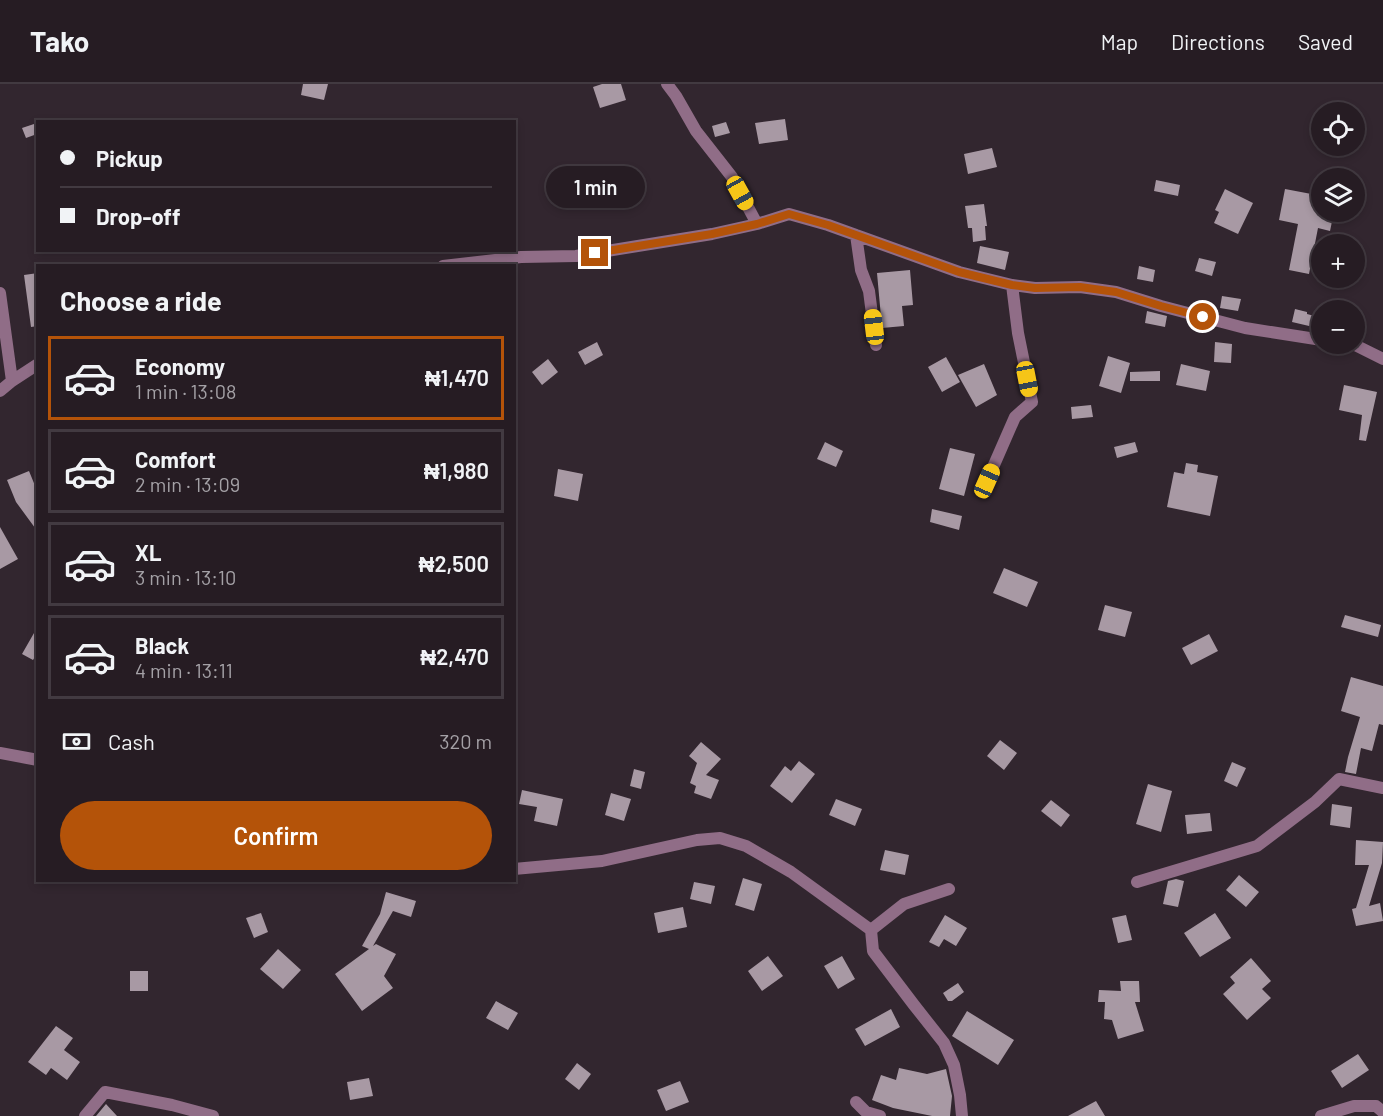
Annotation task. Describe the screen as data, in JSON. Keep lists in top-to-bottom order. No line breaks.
{"page":{"header":"Tako","nav":["Map","Directions","Saved"],"map_buttons":["+","−"],"banner":["Pickup","Drop-off"],"bubble":"1 min","heading":"Choose a ride","list":[{"name":"Economy","note":"1 min · 13:08","value":"₦1,470"},{"name":"Comfort","note":"2 min · 13:09","value":"₦1,980"},{"name":"XL","note":"3 min · 13:10","value":"₦2,500"},{"name":"Black","note":"4 min · 13:11","value":"₦2,470"}],"pay":["Cash","320 m"],"buttons":"Confirm"}}
